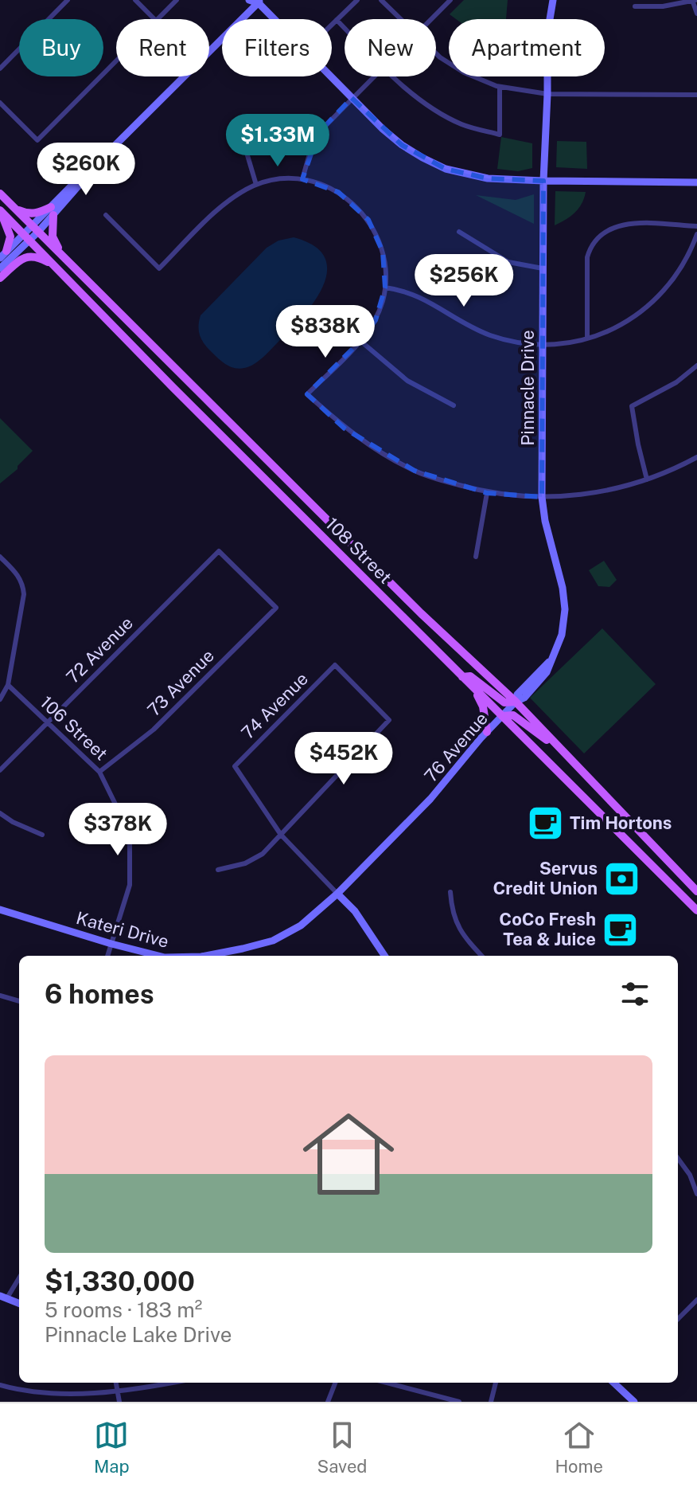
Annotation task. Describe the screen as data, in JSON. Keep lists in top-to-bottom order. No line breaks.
{"streets":{"main road":["108 Street"],"street":["Pinnacle Drive","72 Avenue","73 Avenue","74 Avenue","106 Street","76 Avenue","Kateri Drive"]},"crossings":[["Pinnacle Drive","108 Street"],["Pinnacle Drive","76 Avenue"],["108 Street","76 Avenue"],["72 Avenue","73 Avenue"],["72 Avenue","106 Street"],["73 Avenue","106 Street"],["106 Street","Kateri Drive"],["76 Avenue","Kateri Drive"]],"places":{"cafe":["Tim Hortons","CoCo Fresh Tea & Juice"],"bank":["Servus Credit Union"]},"page":{"chip":["Buy","Rent","Filters","New","Apartment"],"price":["$1.33M","$260K","$256K","$838K","$452K","$378K"],"heading":"6 homes","list":[{"name":"$1,330,000","note":"5 rooms · 183 m² · Pinnacle Lake Drive"}],"tabs":["Map","Saved","Home"]}}
